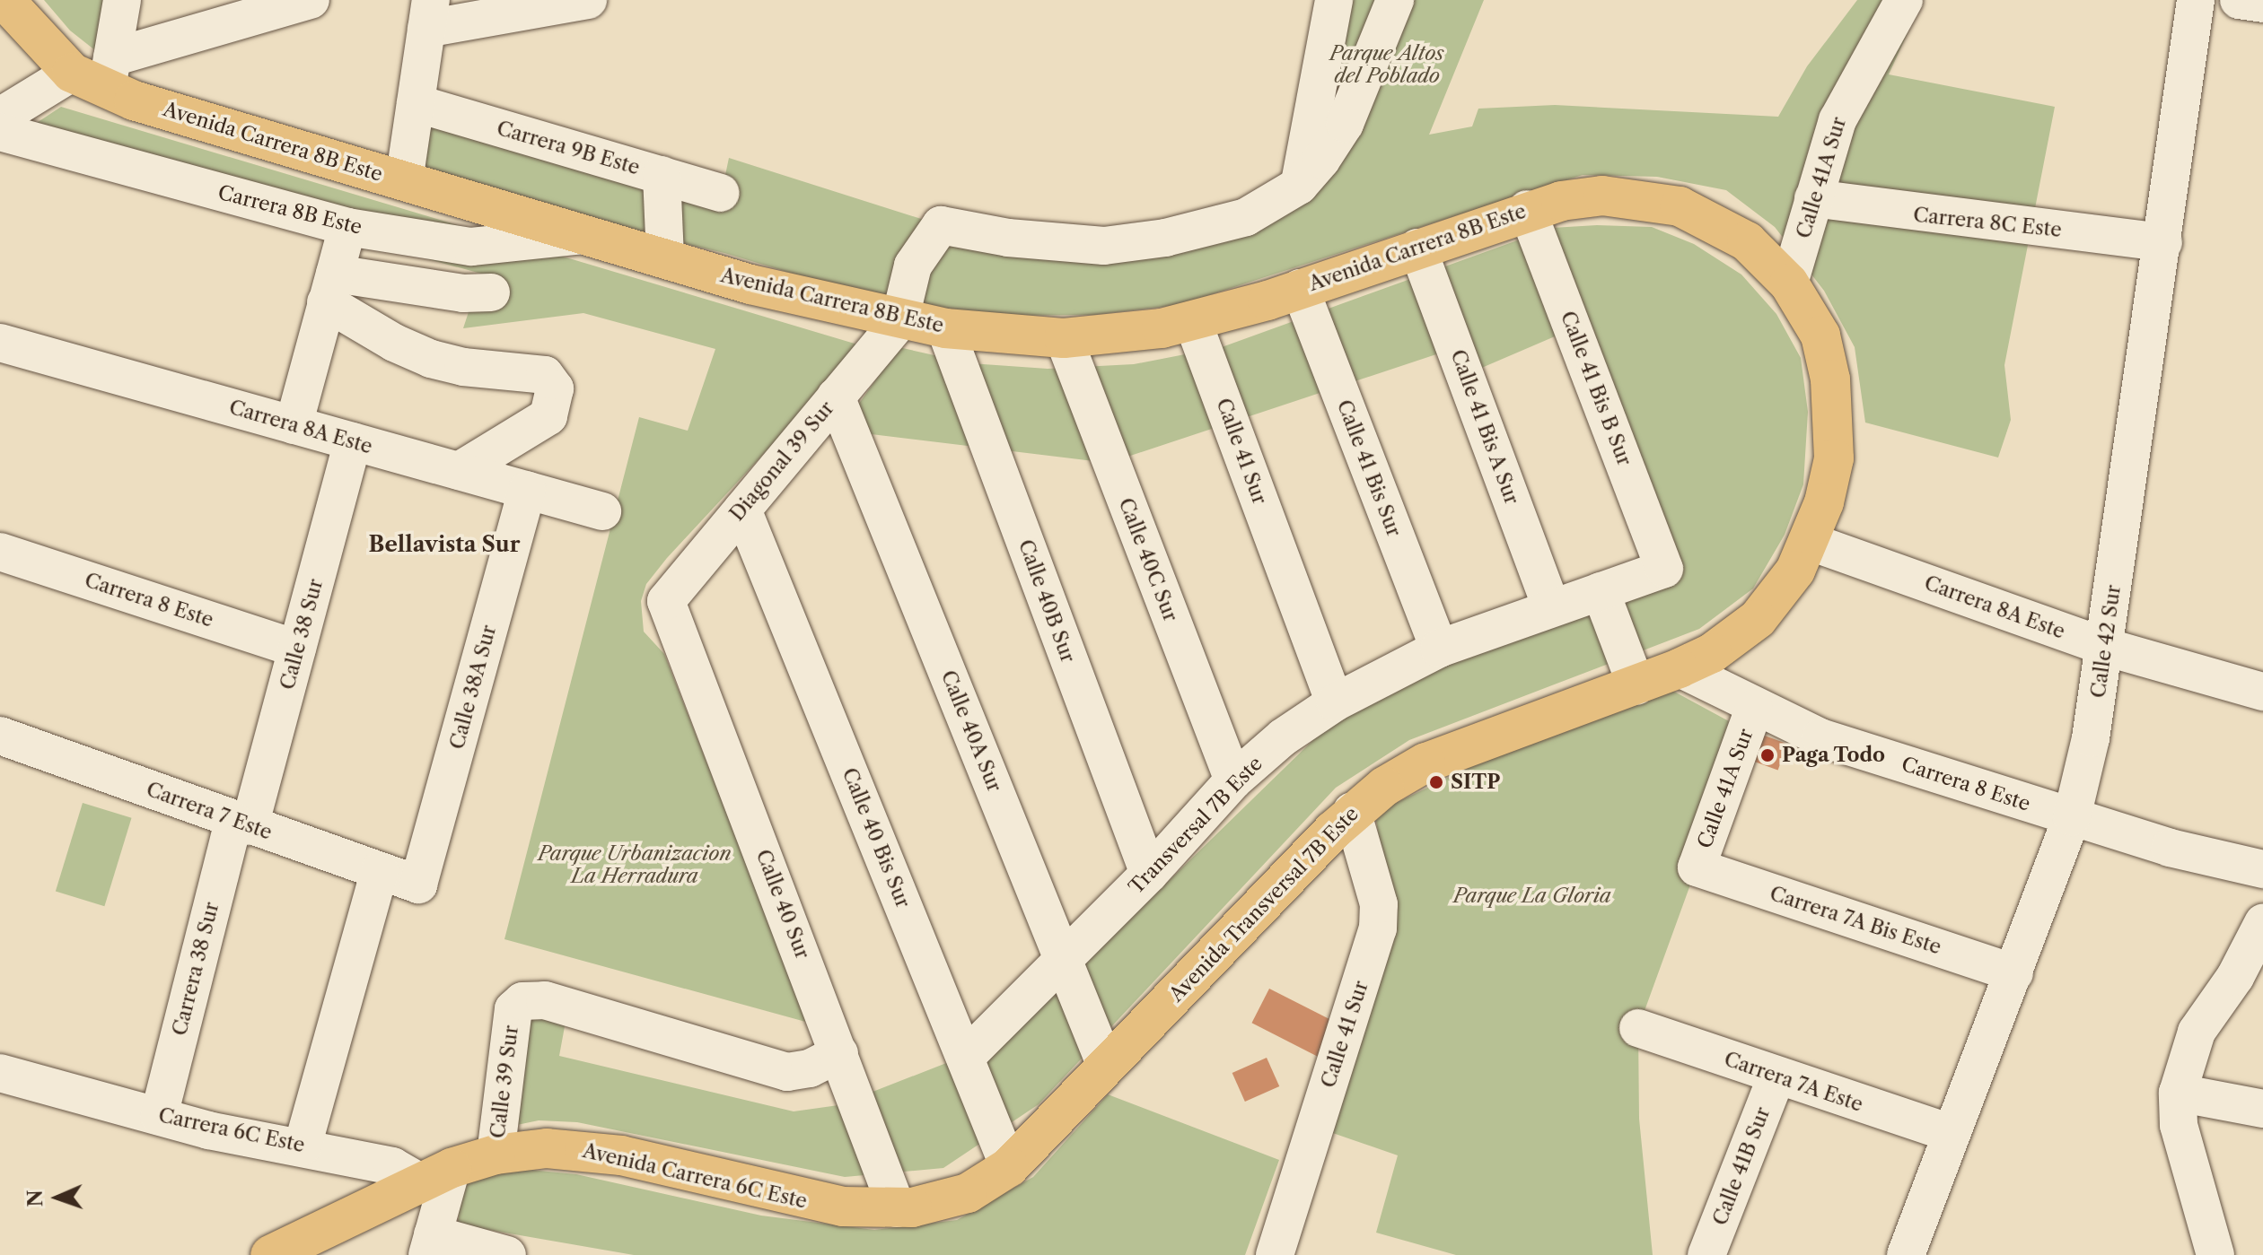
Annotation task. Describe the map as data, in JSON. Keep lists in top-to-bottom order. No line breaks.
{"streets":{"main road":["Avenida Carrera 8B Este","Avenida Transversal 7B Este","Avenida Carrera 6C Este"],"street":["Carrera 9B Este","Calle 41A Sur","Carrera 8B Este","Carrera 8C Este","Calle 41 Bis B Sur","Carrera 8A Este","Calle 41 Bis A Sur","Calle 41 Sur","Diagonal 39 Sur","Calle 41 Bis Sur","Calle 40C Sur","Carrera 8 Este","Calle 40B Sur","Calle 38 Sur","Calle 42 Sur","Calle 38A Sur","Calle 40A Sur","Carrera 7 Este","Transversal 7B Este","Calle 40 Bis Sur","Calle 40 Sur","Carrera 7A Bis Este","Carrera 38 Sur","Calle 39 Sur","Carrera 7A Este","Carrera 6C Este","Calle 41B Sur"]},"crossings":[["Avenida Carrera 8B Este","Calle 41A Sur"],["Avenida Carrera 8B Este","Carrera 8B Este"],["Avenida Carrera 8B Este","Calle 41 Bis B Sur"],["Avenida Carrera 8B Este","Carrera 8A Este"],["Avenida Carrera 8B Este","Calle 41 Bis A Sur"],["Avenida Carrera 8B Este","Calle 41 Sur"],["Avenida Carrera 8B Este","Diagonal 39 Sur"],["Avenida Carrera 8B Este","Calle 41 Bis Sur"],["Avenida Carrera 8B Este","Calle 40C Sur"],["Avenida Carrera 8B Este","Calle 40B Sur"],["Avenida Carrera 8B Este","Avenida Transversal 7B Este"],["Calle 41A Sur","Carrera 8C Este"],["Calle 41A Sur","Carrera 8 Este"],["Calle 41A Sur","Carrera 7A Bis Este"],["Carrera 8C Este","Calle 42 Sur"],["Calle 41 Bis B Sur","Transversal 7B Este"],["Carrera 8A Este","Calle 38 Sur"],["Carrera 8A Este","Calle 42 Sur"],["Carrera 8A Este","Calle 38A Sur"],["Carrera 8A Este","Avenida Transversal 7B Este"],["Calle 41 Bis A Sur","Transversal 7B Este"],["Calle 41 Sur","Transversal 7B Este"],["Calle 41 Sur","Avenida Transversal 7B Este"],["Diagonal 39 Sur","Calle 40A Sur"],["Diagonal 39 Sur","Calle 40 Bis Sur"],["Diagonal 39 Sur","Calle 40 Sur"],["Calle 41 Bis Sur","Transversal 7B Este"],["Calle 40C Sur","Transversal 7B Este"],["Carrera 8 Este","Calle 38 Sur"],["Carrera 8 Este","Calle 42 Sur"],["Carrera 8 Este","Avenida Transversal 7B Este"],["Calle 40B Sur","Transversal 7B Este"],["Calle 38 Sur","Carrera 7 Este"],["Calle 38 Sur","Carrera 38 Sur"],["Calle 42 Sur","Carrera 7A Bis Este"],["Calle 42 Sur","Carrera 7A Este"],["Calle 38A Sur","Carrera 7 Este"],["Calle 40A Sur","Transversal 7B Este"],["Calle 40A Sur","Avenida Transversal 7B Este"],["Carrera 7 Este","Carrera 38 Sur"],["Transversal 7B Este","Calle 40 Bis Sur"],["Calle 40 Bis Sur","Avenida Transversal 7B Este"],["Calle 40 Sur","Avenida Transversal 7B Este"],["Calle 40 Sur","Calle 39 Sur"],["Calle 40 Sur","Avenida Carrera 6C Este"],["Avenida Transversal 7B Este","Avenida Carrera 6C Este"],["Carrera 38 Sur","Carrera 6C Este"],["Calle 39 Sur","Avenida Carrera 6C Este"],["Carrera 7A Este","Calle 41B Sur"],["Carrera 6C Este","Avenida Carrera 6C Este"]],"districts":["Bellavista Sur"],"parks":["Parque Altos del Poblado","Parque Urbanizacion La Herradura","Parque La Gloria"],"places":["Paga Todo","SITP"],"north":"left"}
